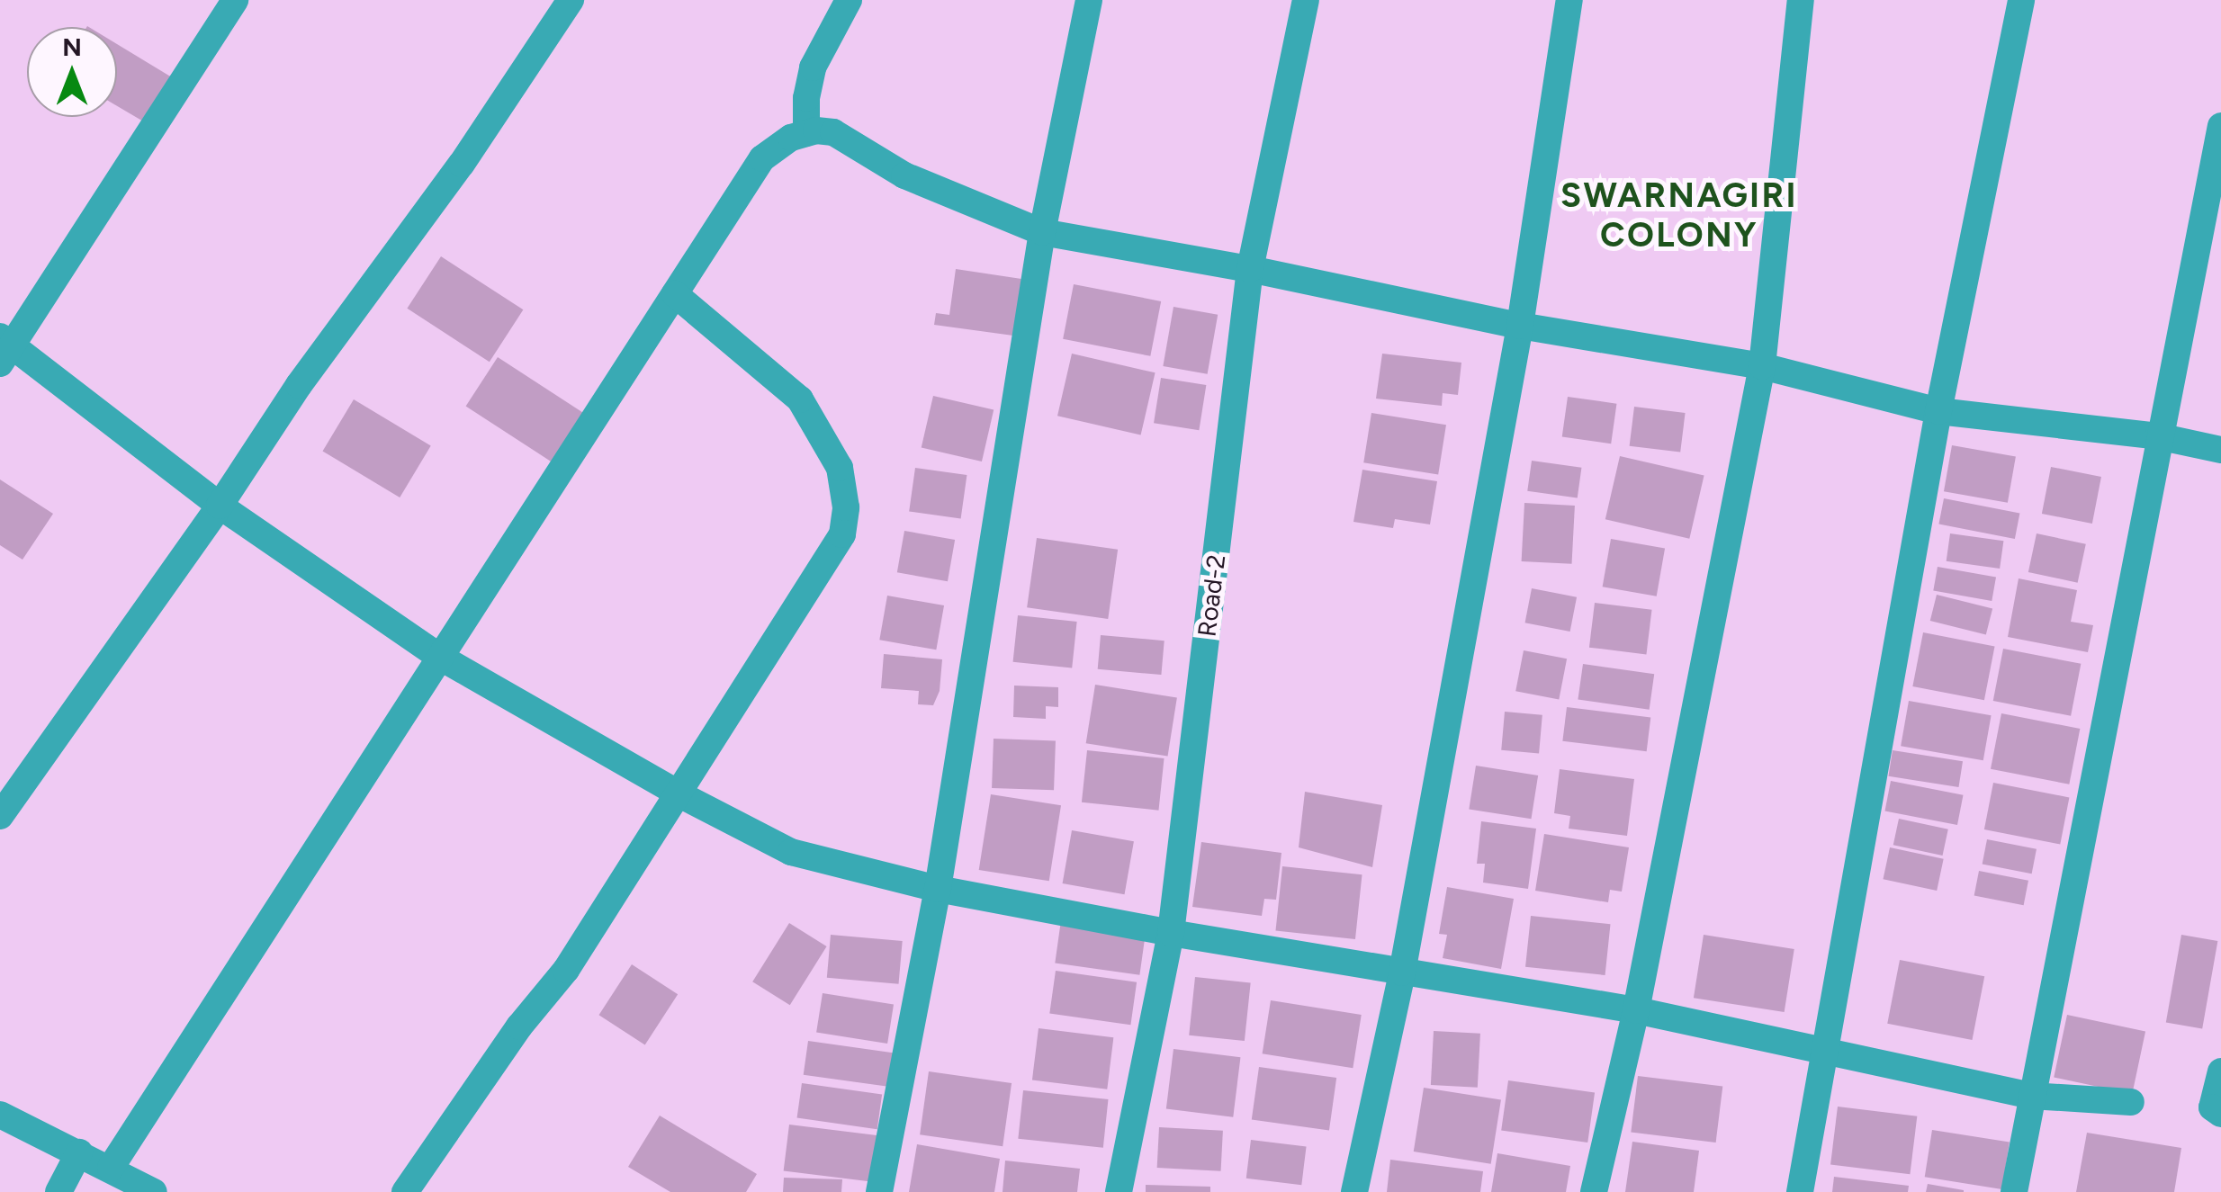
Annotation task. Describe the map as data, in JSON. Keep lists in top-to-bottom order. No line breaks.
{"streets":{"street":["Road-2"]},"districts":["SWARNAGIRI COLONY"],"north":"top"}
